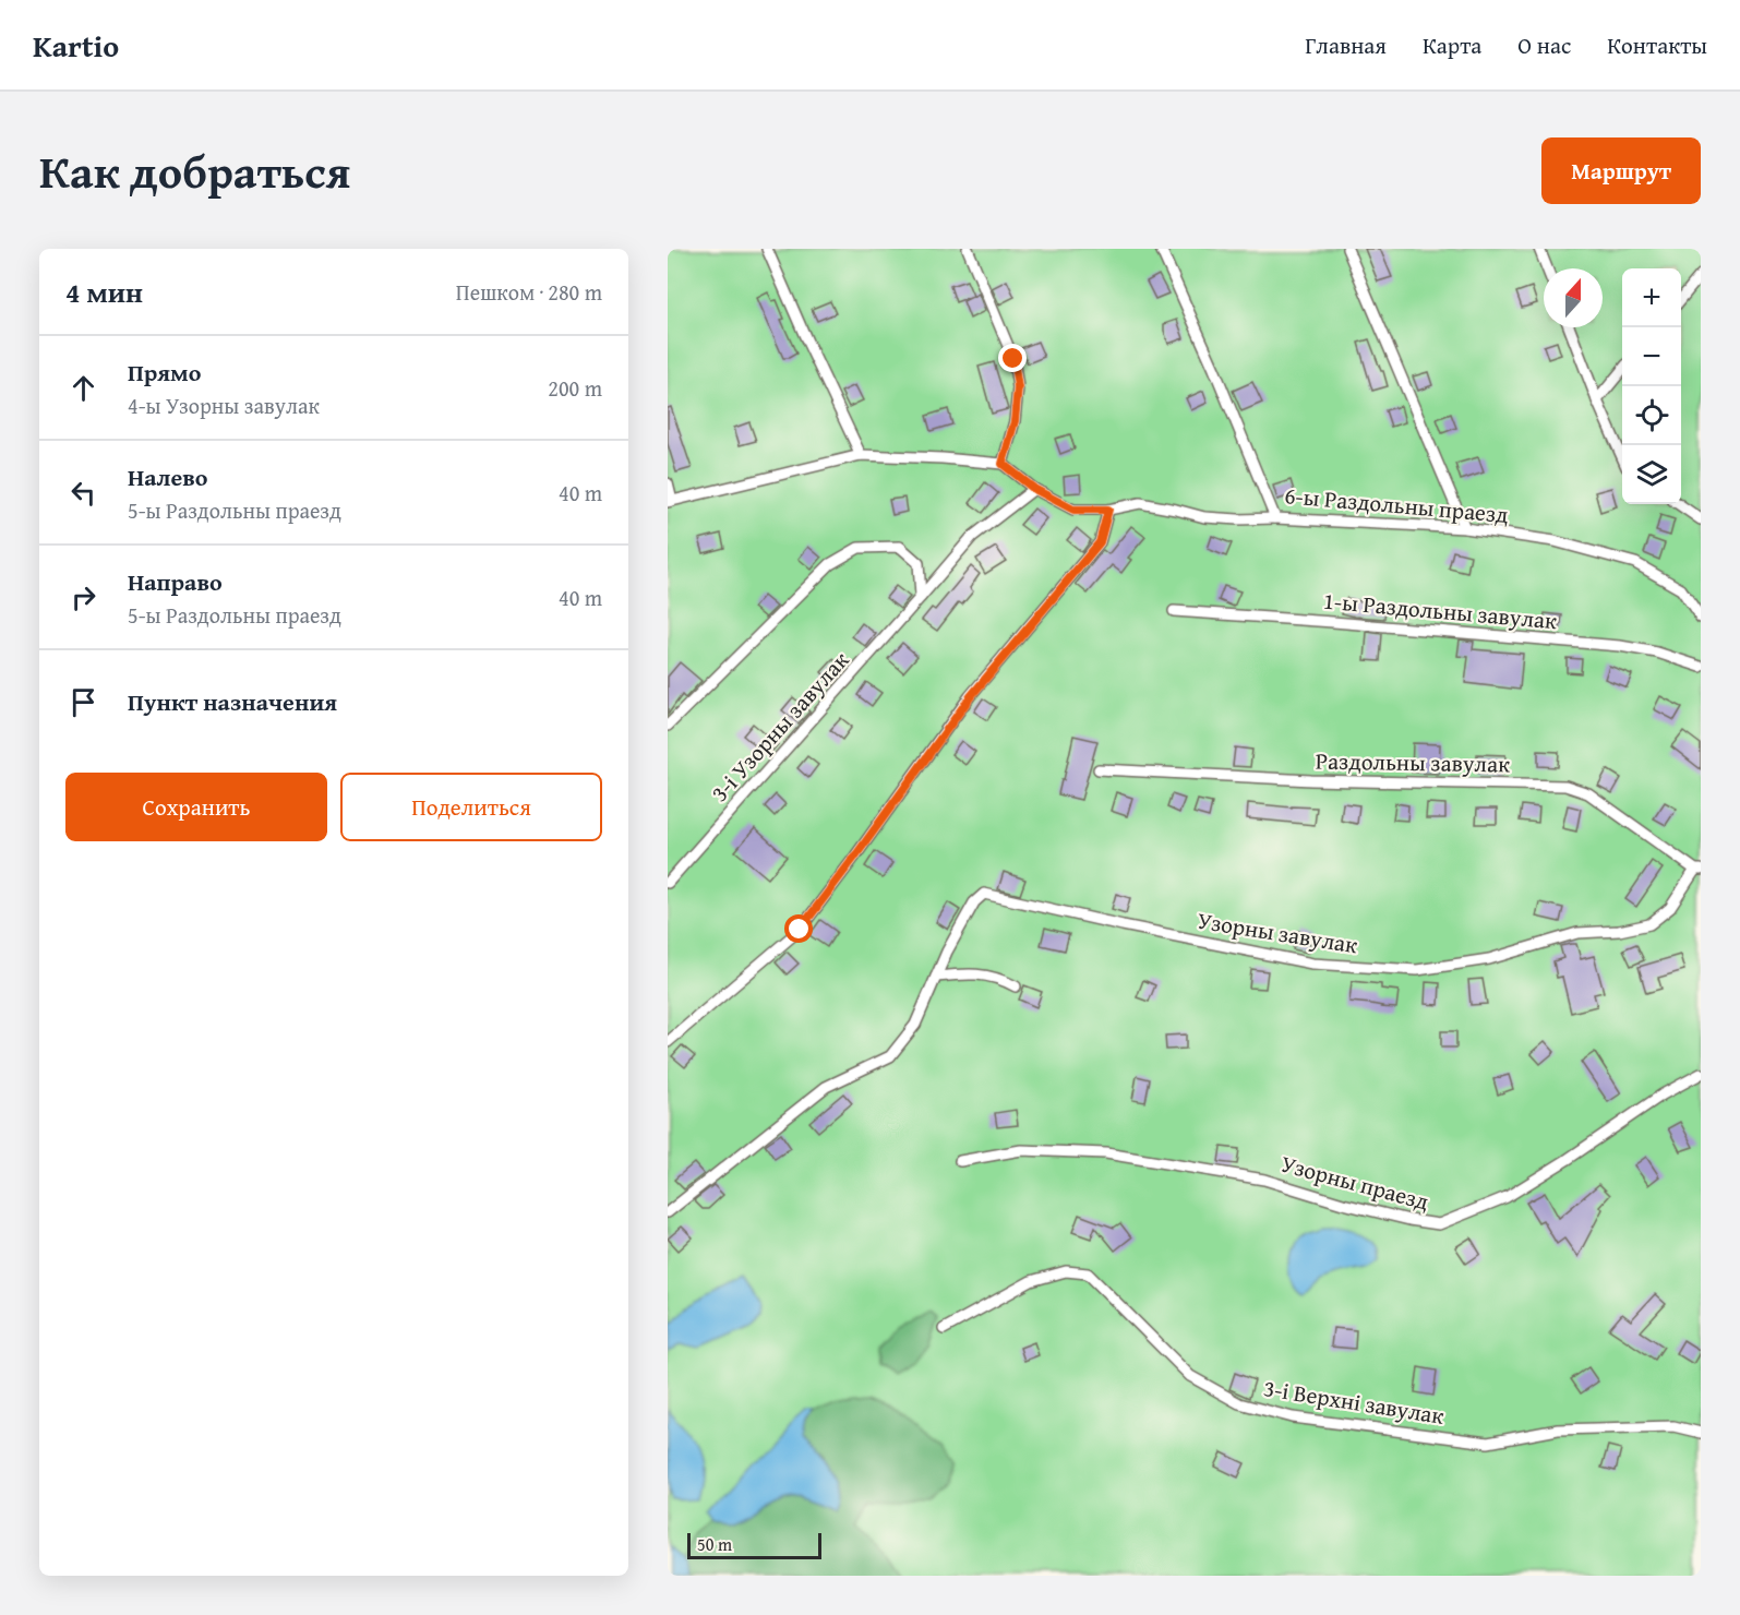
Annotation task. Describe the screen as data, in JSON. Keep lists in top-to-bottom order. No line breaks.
{"streets":{"lane":["6-ы Раздольны праезд","1-ы Раздольны завулак","3-і Узорны завулак","Раздольны завулак","Узорны завулак","Узорны праезд","3-і Верхні завулак"]},"crossings":[["Раздольны завулак","Узорны завулак"]],"scale_bar":"50 m","north":"top","page":{"header":"Kartio","nav":["Главная","Карта","О нас","Контакты"],"title":"Как добраться","buttons":["Маршрут",["Сохранить","Поделиться"]],"heading":["4 мин","Пешком · 280 m"],"map_buttons":["+","−"],"list":[["Прямо","4-ы Узорны завулак","200 m"],["Налево","5-ы Раздольны праезд","40 m"],["Направо","5-ы Раздольны праезд","40 m"],"Пункт назначения"],"scale":"50 m"}}
